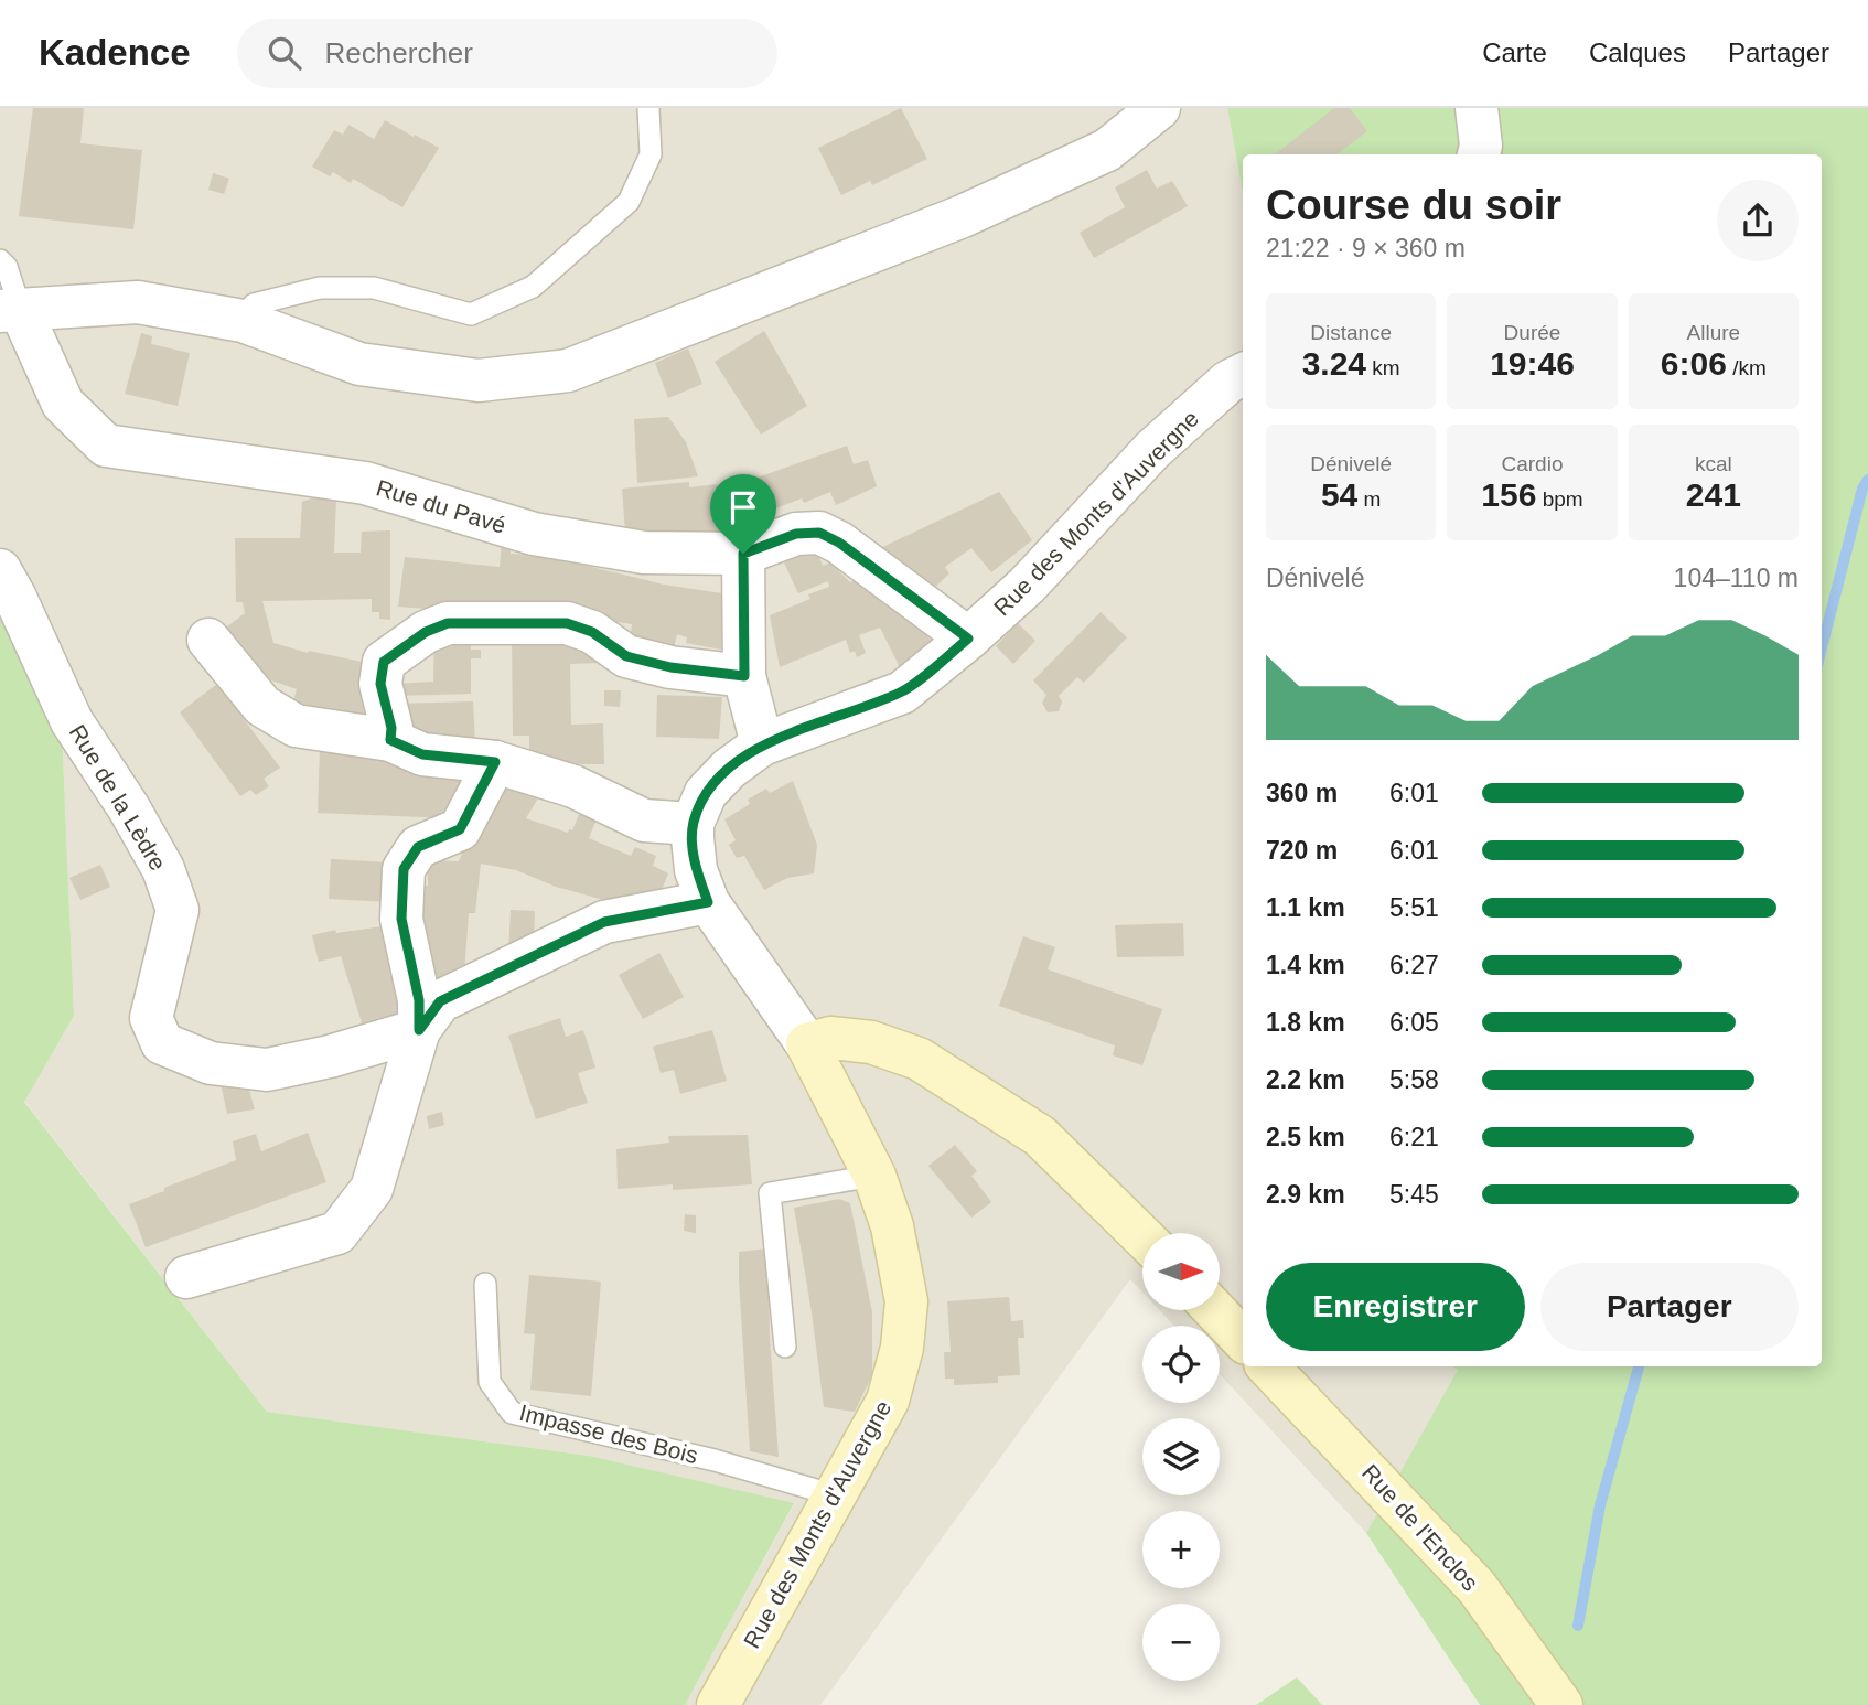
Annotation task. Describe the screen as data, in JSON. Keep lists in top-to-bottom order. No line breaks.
{"streets":{"street":["Rue du Pavé","Rue des Monts d'Auvergne","Rue de la Lèdre","Rue de l'Enclos"],"lane":["Impasse des Bois"]},"crossings":[["Rue des Monts d'Auvergne","Impasse des Bois"]],"north":"right","page":{"header":"Kadence","search":"Rechercher","nav":["Carte","Calques","Partager"],"heading":["Course du soir","21:22 · 9 × 360 m"],"stats":[["Distance","3.24 km"],["Durée","19:46"],["Allure","6:06 /km"],["Dénivelé","54 m"],["Cardio","156 bpm"],["kcal","241"]],"chart":["Dénivelé","104–110 m"],"list":[{"name":"360 m","note":"6:01"},{"name":"720 m","note":"6:01"},{"name":"1.1 km","note":"5:51"},{"name":"1.4 km","note":"6:27"},{"name":"1.8 km","note":"6:05"},{"name":"2.2 km","note":"5:58"},{"name":"2.5 km","note":"6:21"},{"name":"2.9 km","note":"5:45"}],"map_buttons":["+","−"],"buttons":["Enregistrer","Partager"]}}
